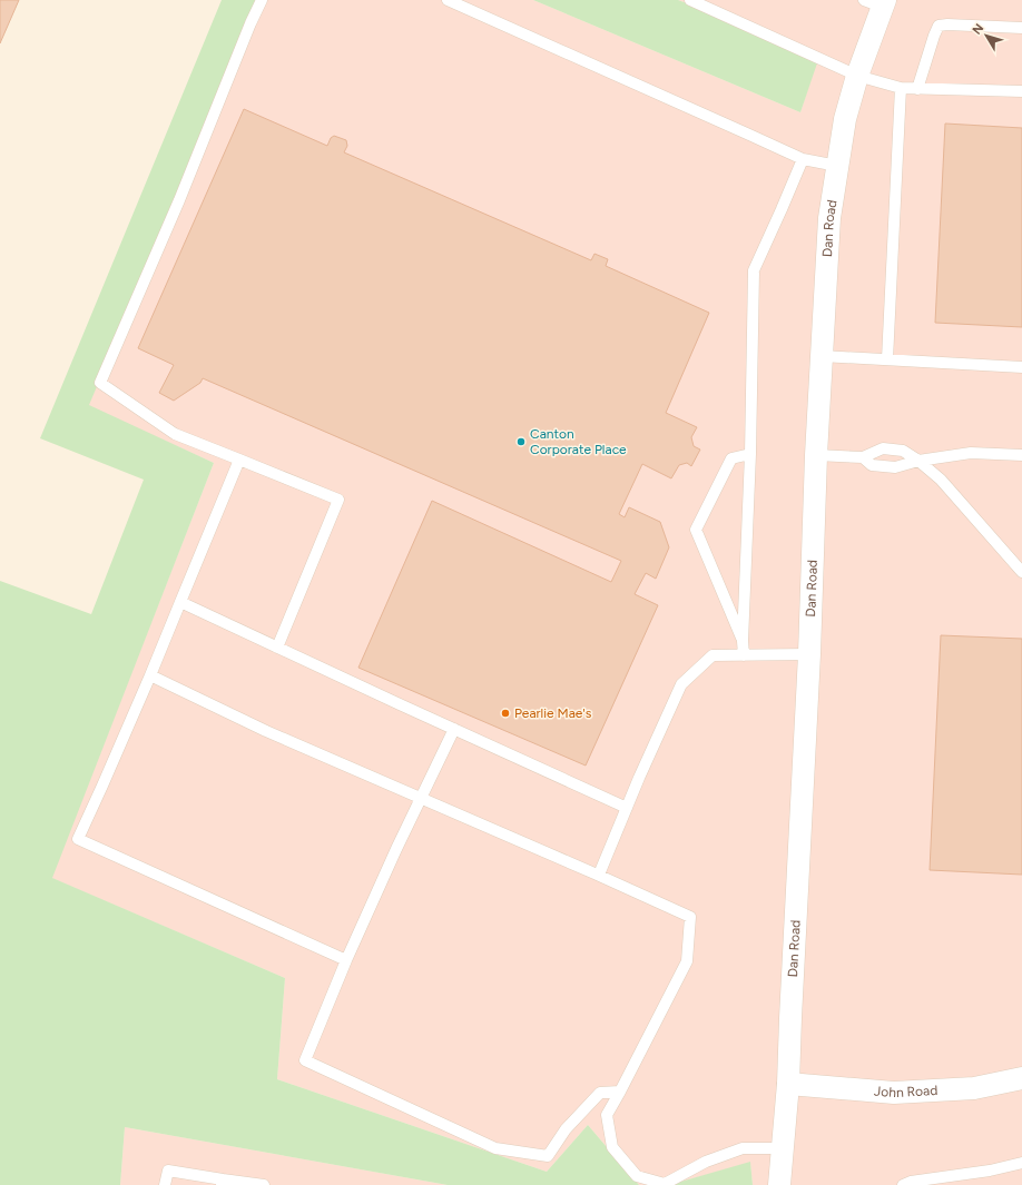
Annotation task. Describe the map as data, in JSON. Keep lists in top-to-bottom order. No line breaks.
{"streets":{"street":["Dan Road","John Road"]},"crossings":[["Dan Road","John Road"]],"places":["Canton Corporate Place","Pearlie Mae's"],"north":"top left"}
